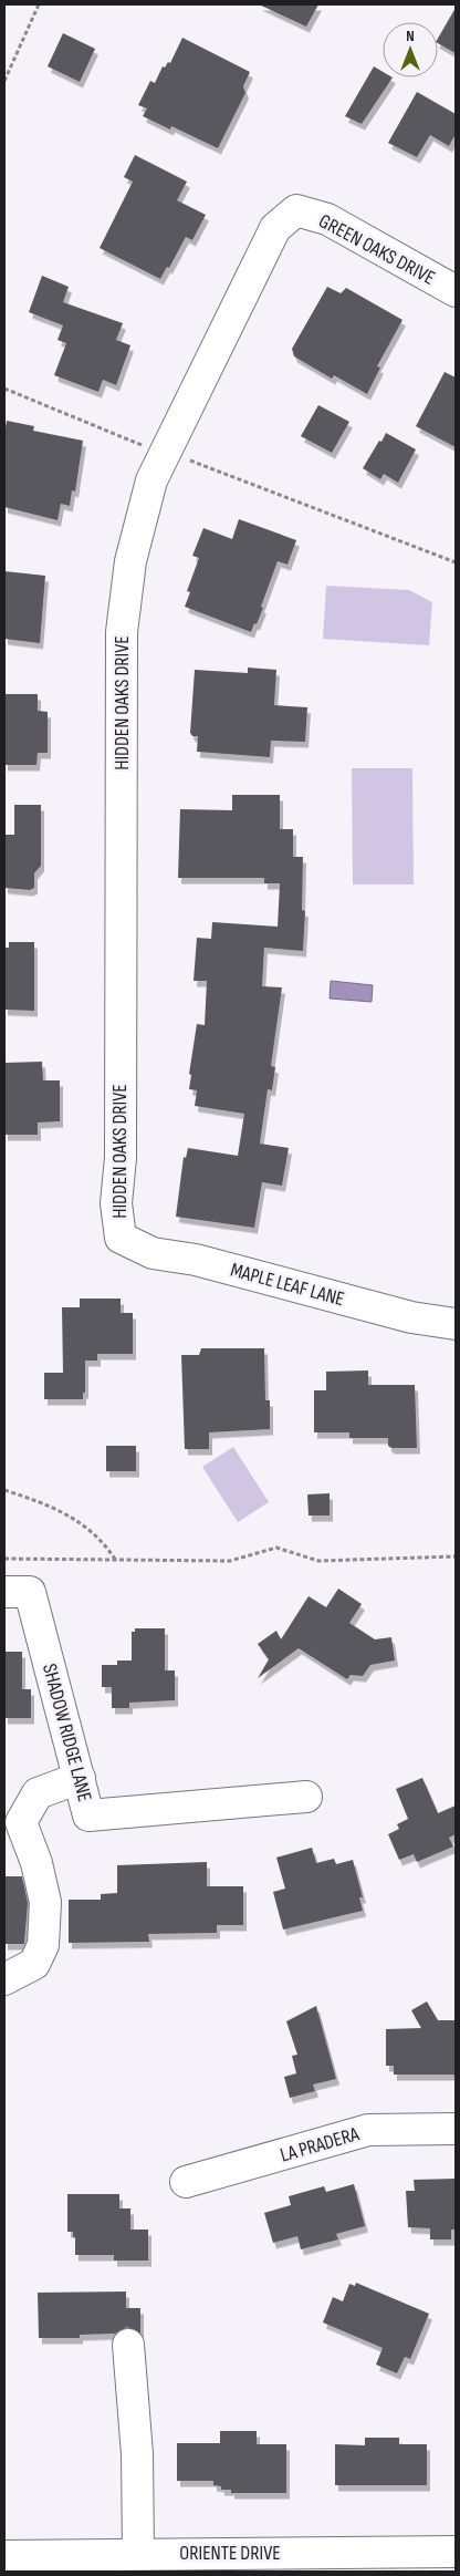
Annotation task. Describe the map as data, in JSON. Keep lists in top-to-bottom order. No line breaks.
{"streets":{"street":["GREEN OAKS DRIVE","HIDDEN OAKS DRIVE","MAPLE LEAF LANE","SHADOW RIDGE LANE","LA PRADERA","ORIENTE DRIVE"]},"crossings":[["GREEN OAKS DRIVE","HIDDEN OAKS DRIVE"],["HIDDEN OAKS DRIVE","MAPLE LEAF LANE"]],"north":"top"}
